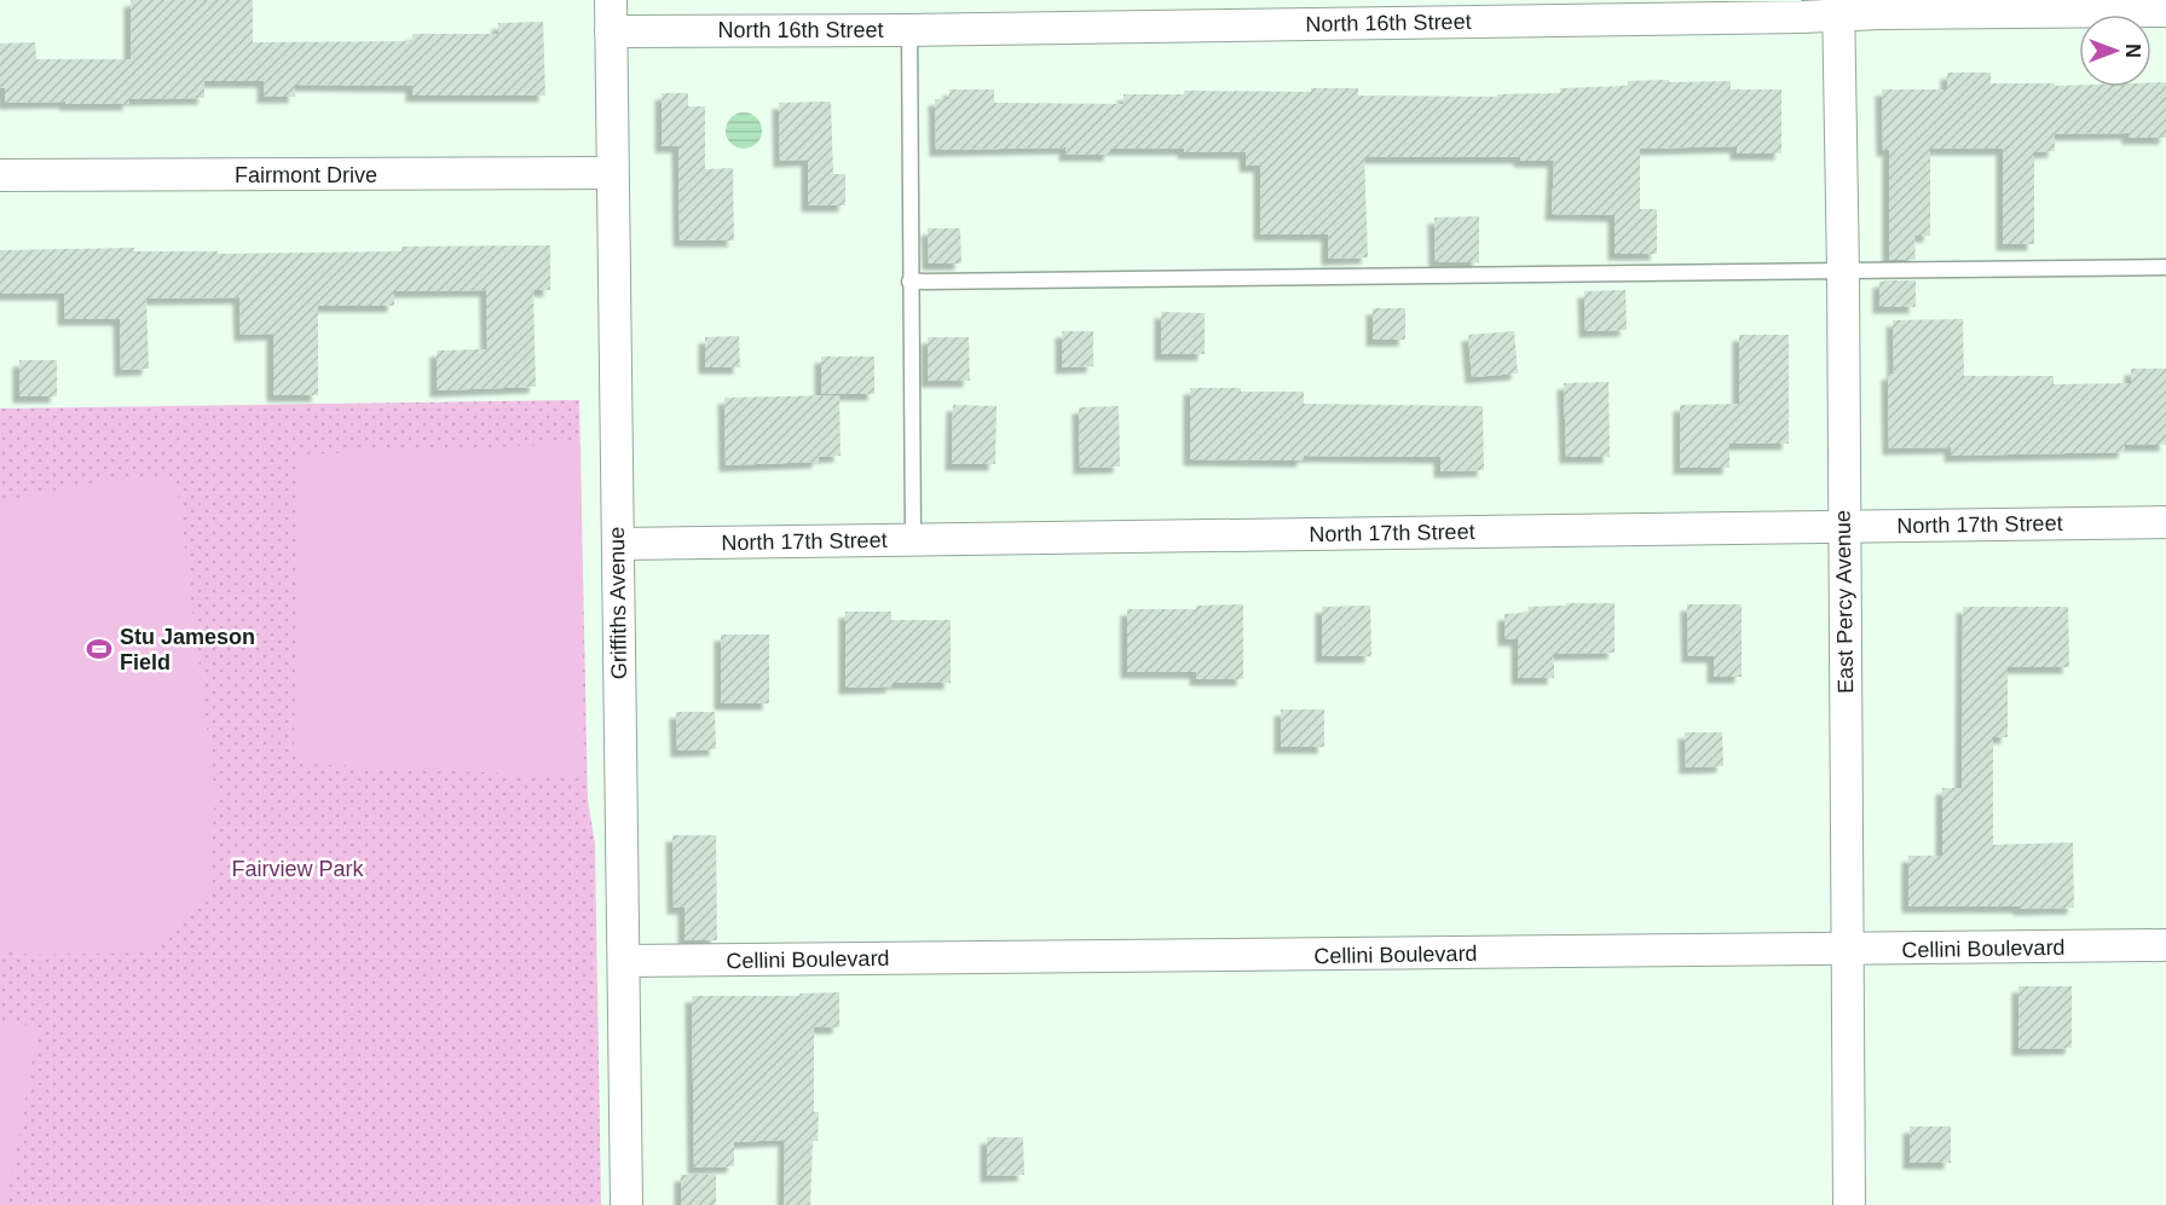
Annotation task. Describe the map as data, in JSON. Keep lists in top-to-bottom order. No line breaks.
{"streets":{"street":["North 16th Street","Fairmont Drive","North 17th Street","East Percy Avenue","Griffiths Avenue","Cellini Boulevard"]},"crossings":[["North 16th Street","East Percy Avenue"],["North 16th Street","Griffiths Avenue"],["Fairmont Drive","Griffiths Avenue"],["North 17th Street","East Percy Avenue"],["North 17th Street","Griffiths Avenue"],["East Percy Avenue","Cellini Boulevard"],["Griffiths Avenue","Cellini Boulevard"]],"parks":["Fairview Park"],"places":{"sports":["Stu Jameson Field"]},"north":"right"}
